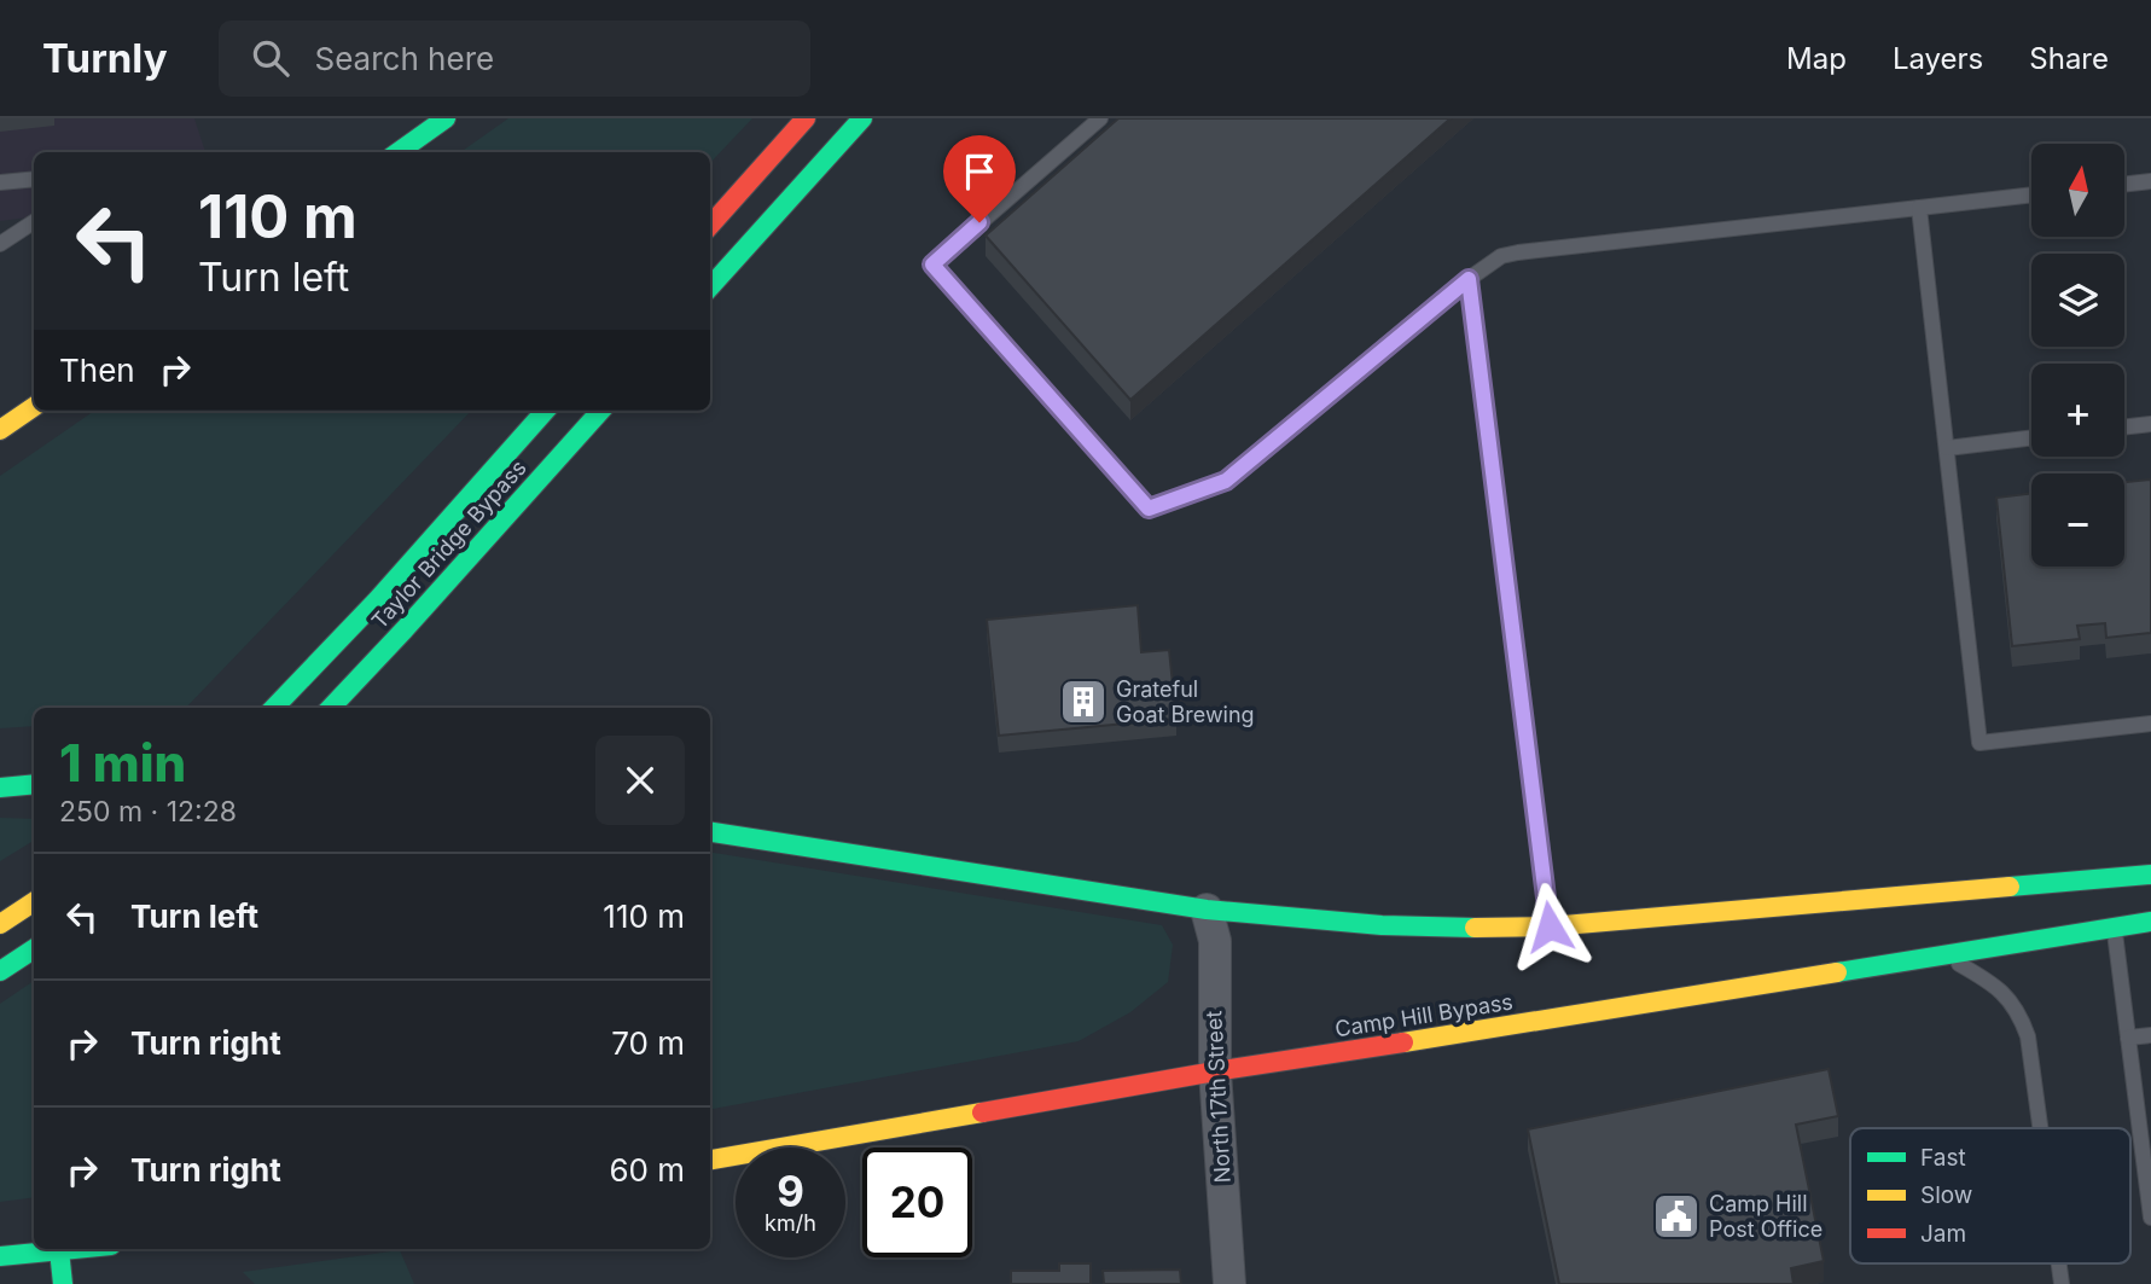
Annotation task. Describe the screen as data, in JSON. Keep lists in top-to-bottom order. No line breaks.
{"streets":{"main road":["Taylor Bridge Bypass","Camp Hill Bypass"],"street":["North 17th Street"]},"crossings":[["Camp Hill Bypass","North 17th Street"]],"places":{"building":["Grateful Goat Brewing"],"public building":["Camp Hill Post Office"]},"legend":["Fast","Slow","Jam"],"north":"top","page":{"header":"Turnly","search":"Search here","nav":["Map","Layers","Share"],"map_buttons":["+","−"],"turn":["110 m","Turn left"],"then":"Then","heading":["1 min","250 m · 12:28"],"list":[{"name":"Turn left","value":"110 m"},{"name":"Turn right","value":"70 m"},{"name":"Turn right","value":"60 m"}],"speed":"9 km/h","limit":"20"}}
